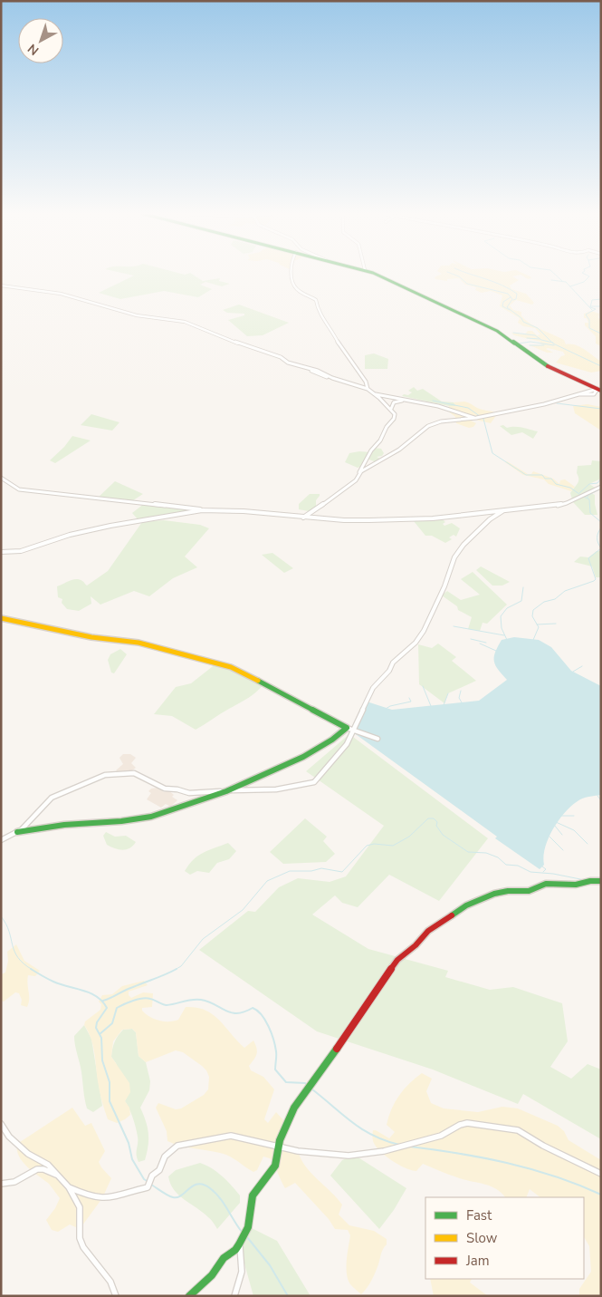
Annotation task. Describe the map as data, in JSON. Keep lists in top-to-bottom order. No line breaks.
{"legend":["Fast","Slow","Jam"],"north":"bottom left"}
